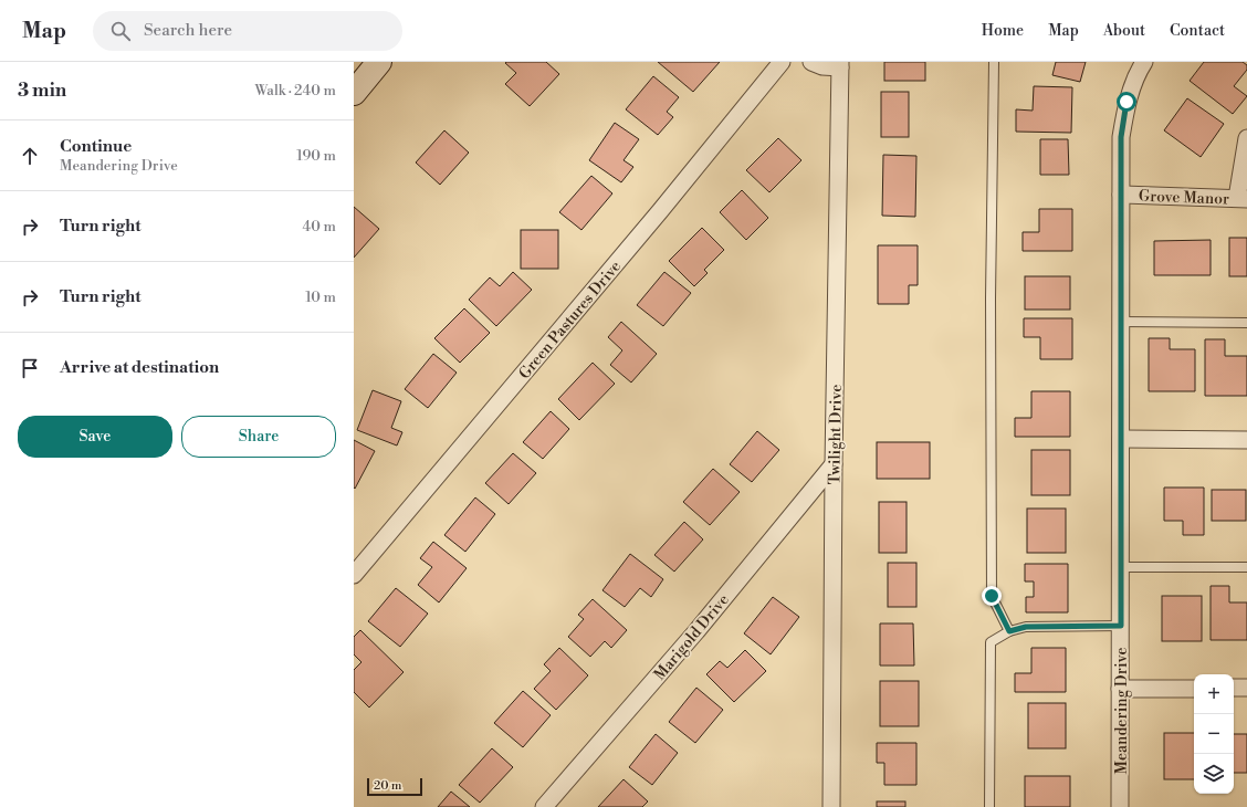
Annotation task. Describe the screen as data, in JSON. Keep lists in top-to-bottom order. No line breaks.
{"streets":{"street":["Grove Manor","Green Pastures Drive","Twilight Drive","Marigold Drive","Meandering Drive"]},"crossings":[["Grove Manor","Meandering Drive"],["Twilight Drive","Marigold Drive"]],"scale_bar":"20 m","page":{"header":"Map","search":"Search here","nav":["Home","Map","About","Contact"],"heading":["3 min","Walk · 240 m"],"list":[["Continue","Meandering Drive","190 m"],["Turn right","40 m"],["Turn right","10 m"],"Arrive at destination"],"buttons":["Save","Share"],"map_buttons":["+","−"],"scale":"20 m"}}
